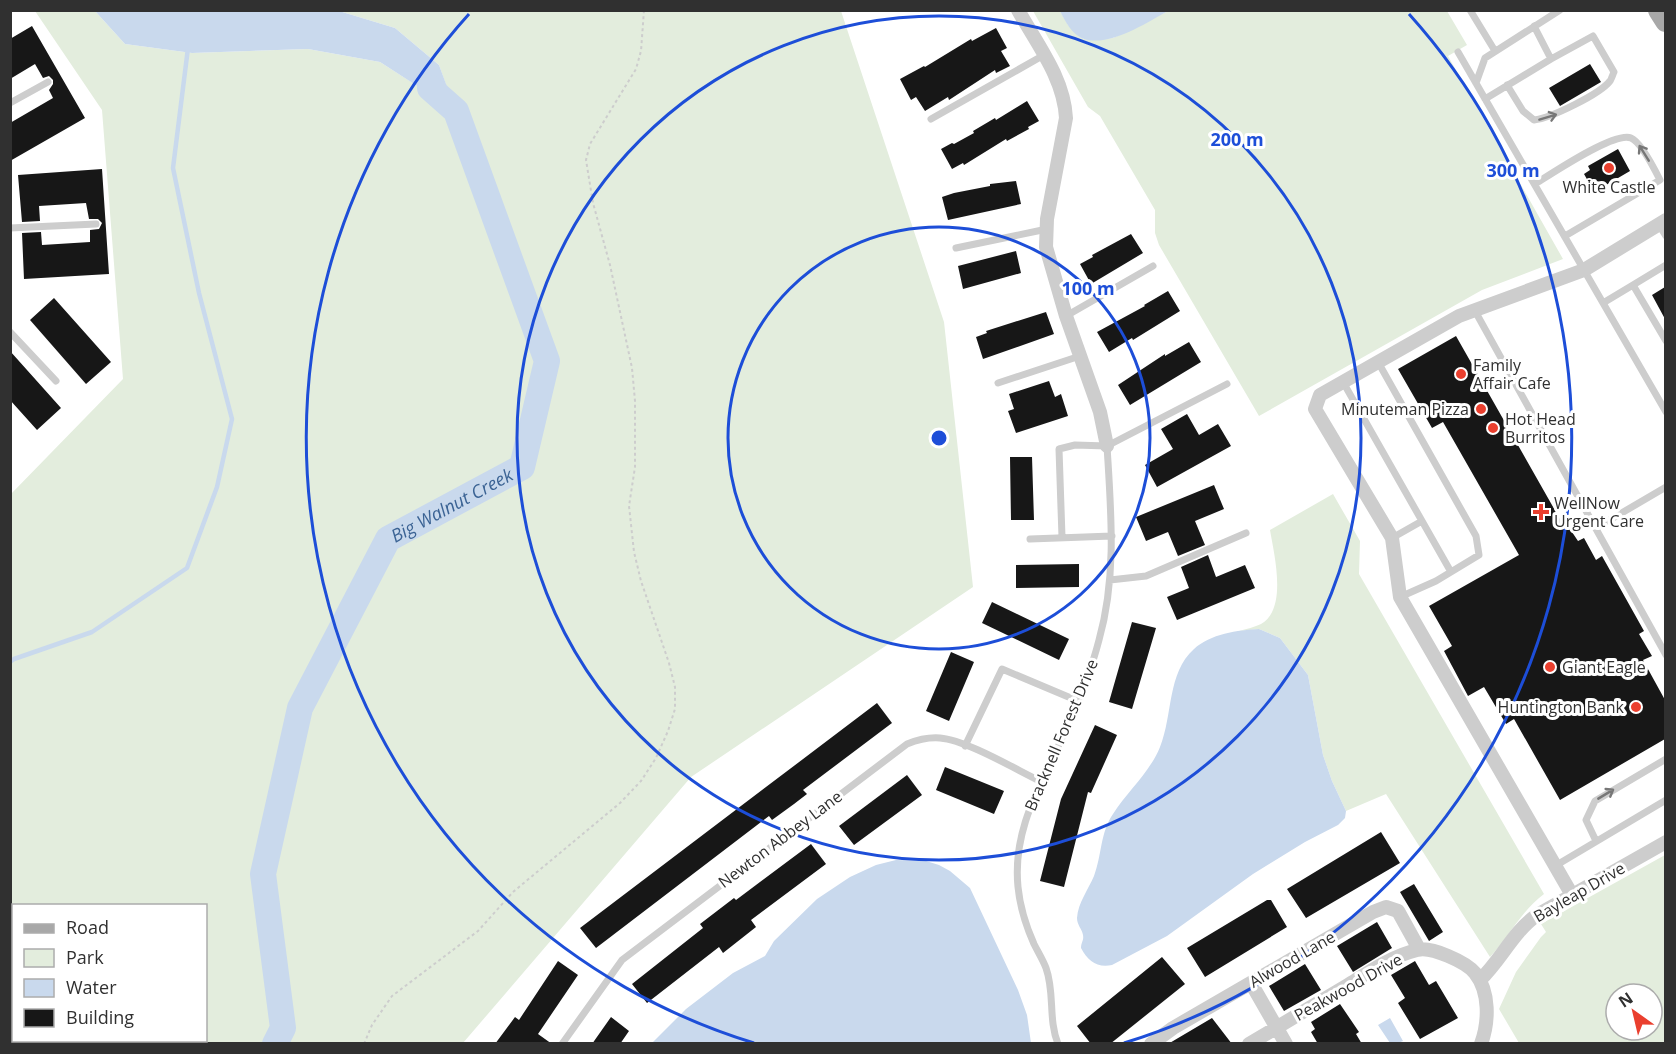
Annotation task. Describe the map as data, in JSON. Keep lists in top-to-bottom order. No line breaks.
{"streets":{"street":["Bracknell Forest Drive","Bayleap Drive","Alwood Lane","Peakwood Drive"],"lane":["Newton Abbey Lane"]},"crossings":[["Bracknell Forest Drive","Newton Abbey Lane"],["Bayleap Drive","Peakwood Drive"],["Alwood Lane","Peakwood Drive"]],"water":["Big Walnut Creek"],"places":{"other":["White Castle","Family Affair Cafe","Minuteman Pizza","Hot Head Burritos","Giant Eagle","Huntington Bank"],"health":["WellNow Urgent Care"]},"legend":["Road","Park","Water","Building"],"north":"top left","rings":["200 m","300 m","100 m"]}
